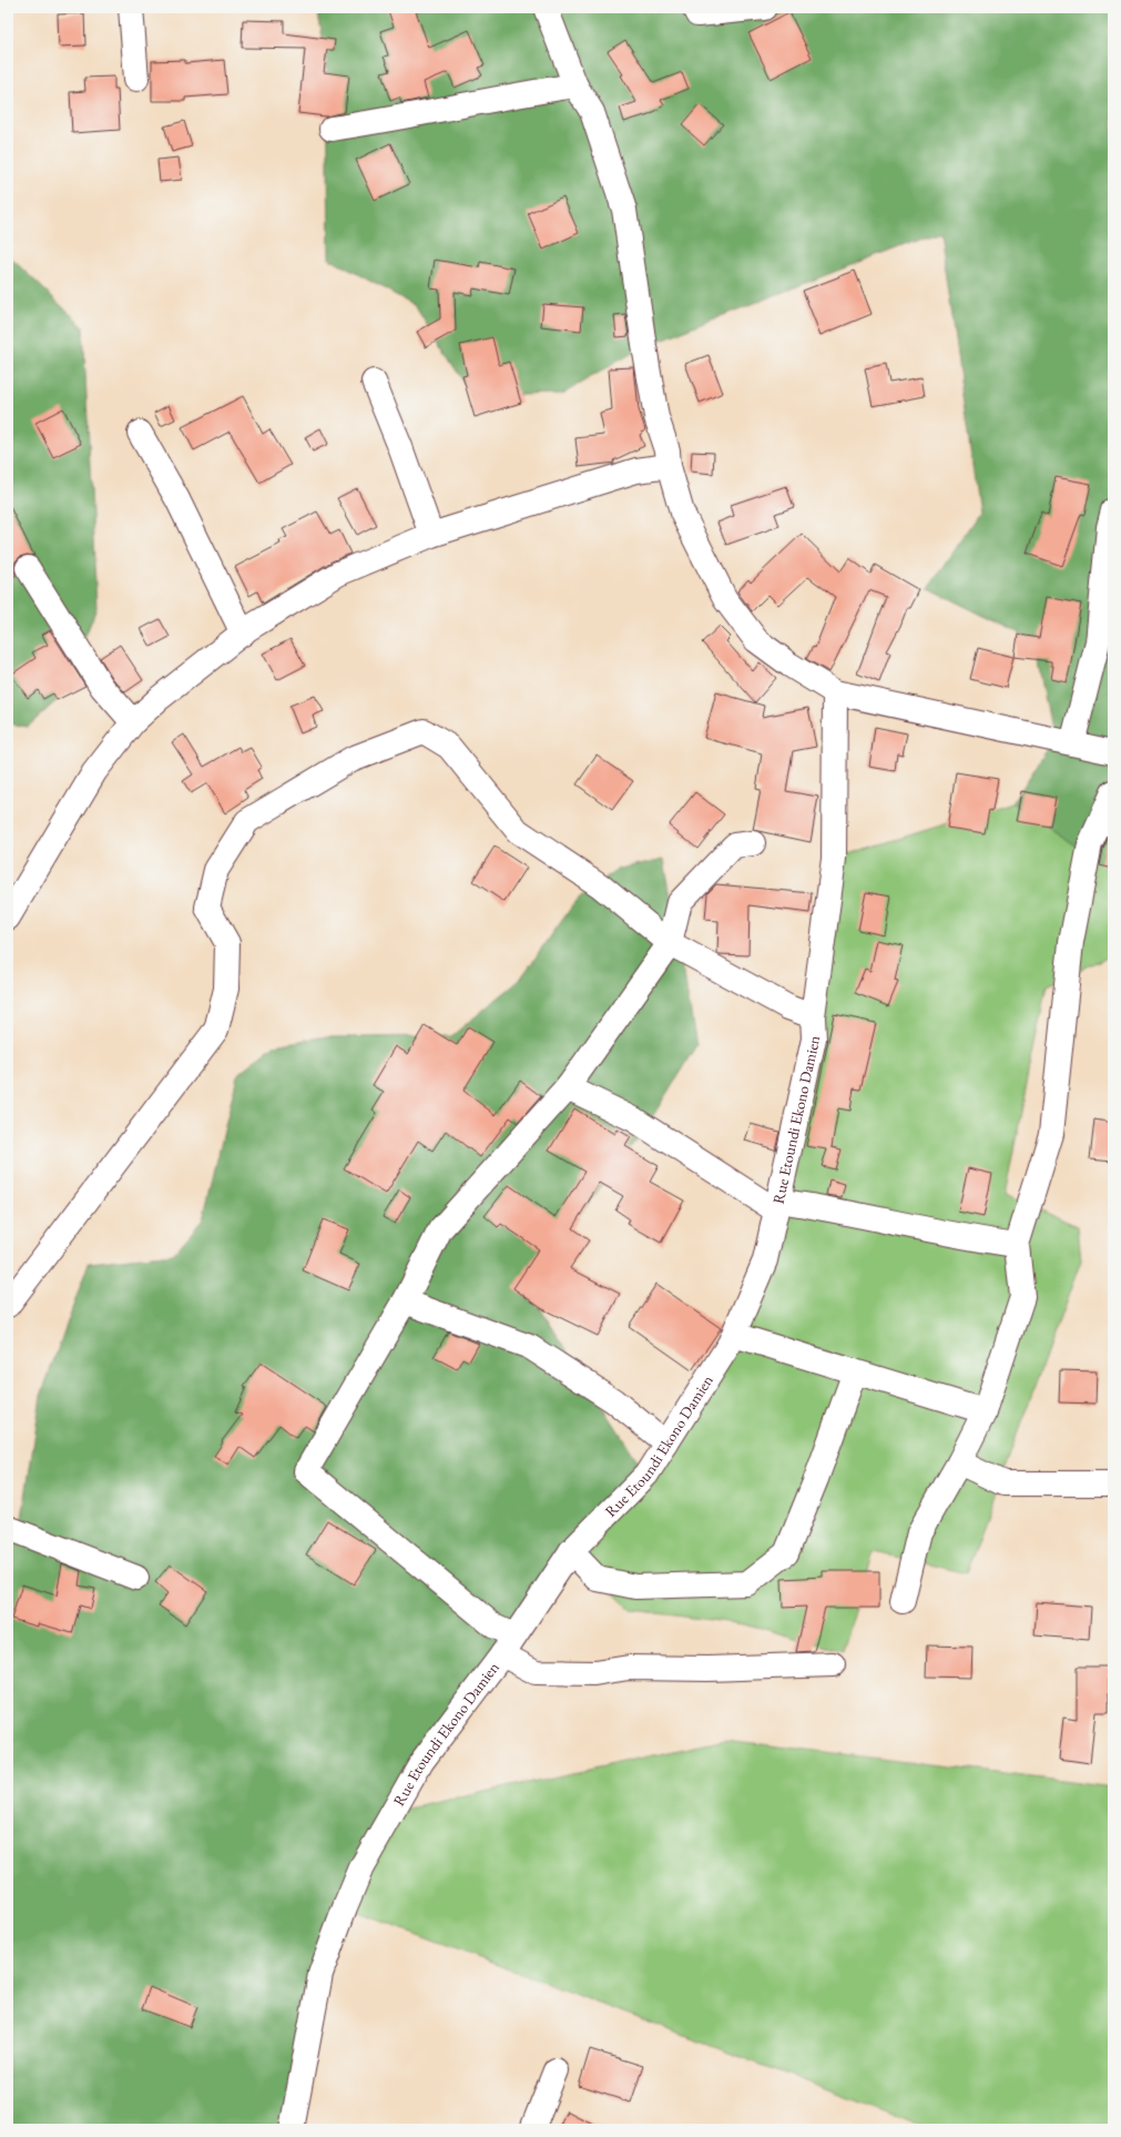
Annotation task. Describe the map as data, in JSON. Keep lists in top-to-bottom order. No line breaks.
{"streets":{"street":["Rue Etoundi Ekono Damien"]}}
